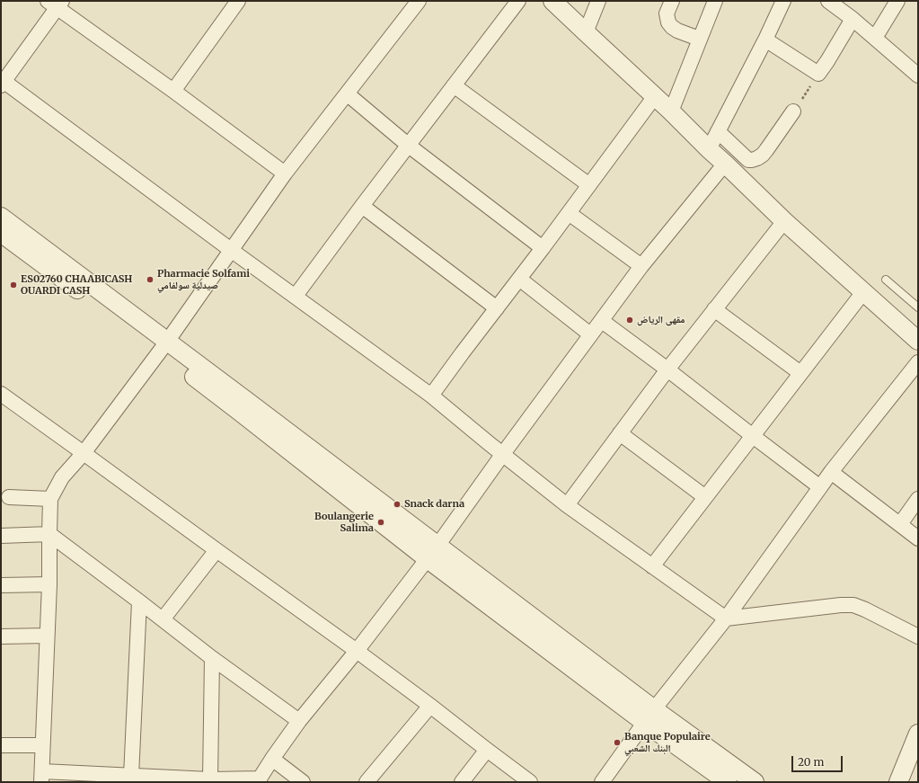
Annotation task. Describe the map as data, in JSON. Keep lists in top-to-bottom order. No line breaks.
{"places":["Pharmacie Solfami صيدلية سولفامي","ES02760 CHAABICASH OUARDI CASH","مقهى الرياض","Snack darna","Boulangerie Salima","Banque Populaire البنك الشعبي"],"scale_bar":"20 m"}
